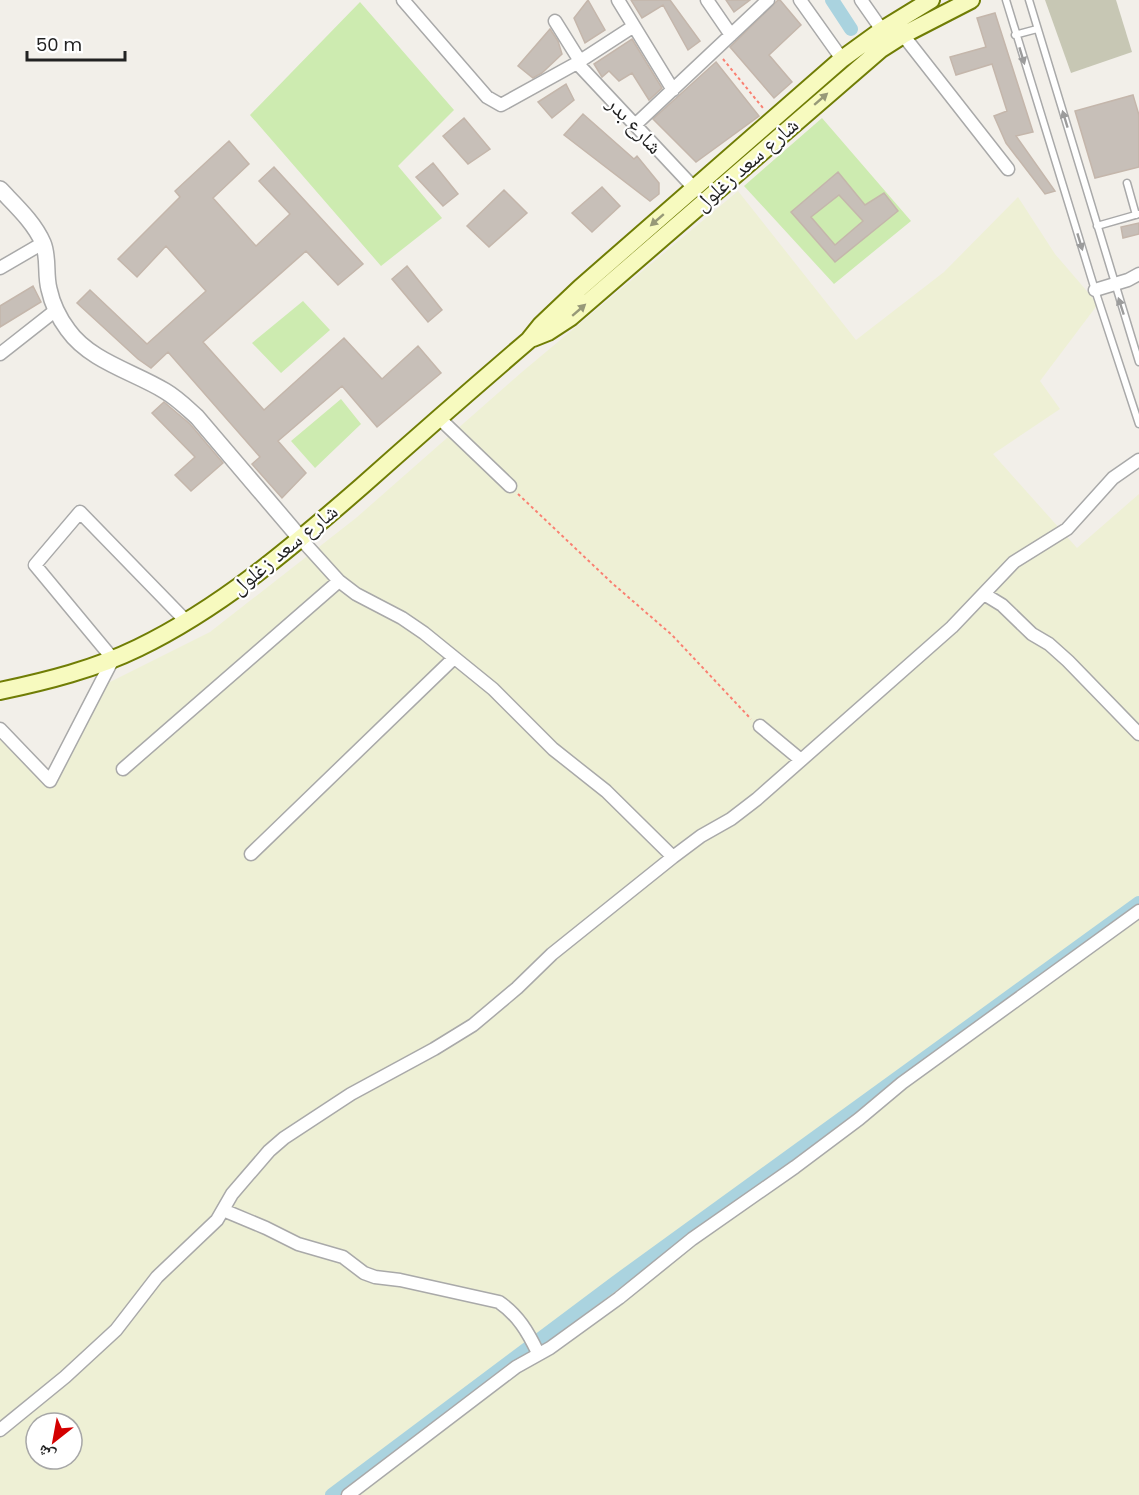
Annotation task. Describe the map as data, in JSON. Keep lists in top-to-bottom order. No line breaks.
{"streets":{"main road":["شارع سعد زغلول"],"street":["شارع بدر"]},"crossings":[["شارع بدر","شارع سعد زغلول"]],"scale_bar":"50 m","north":"bottom left"}
